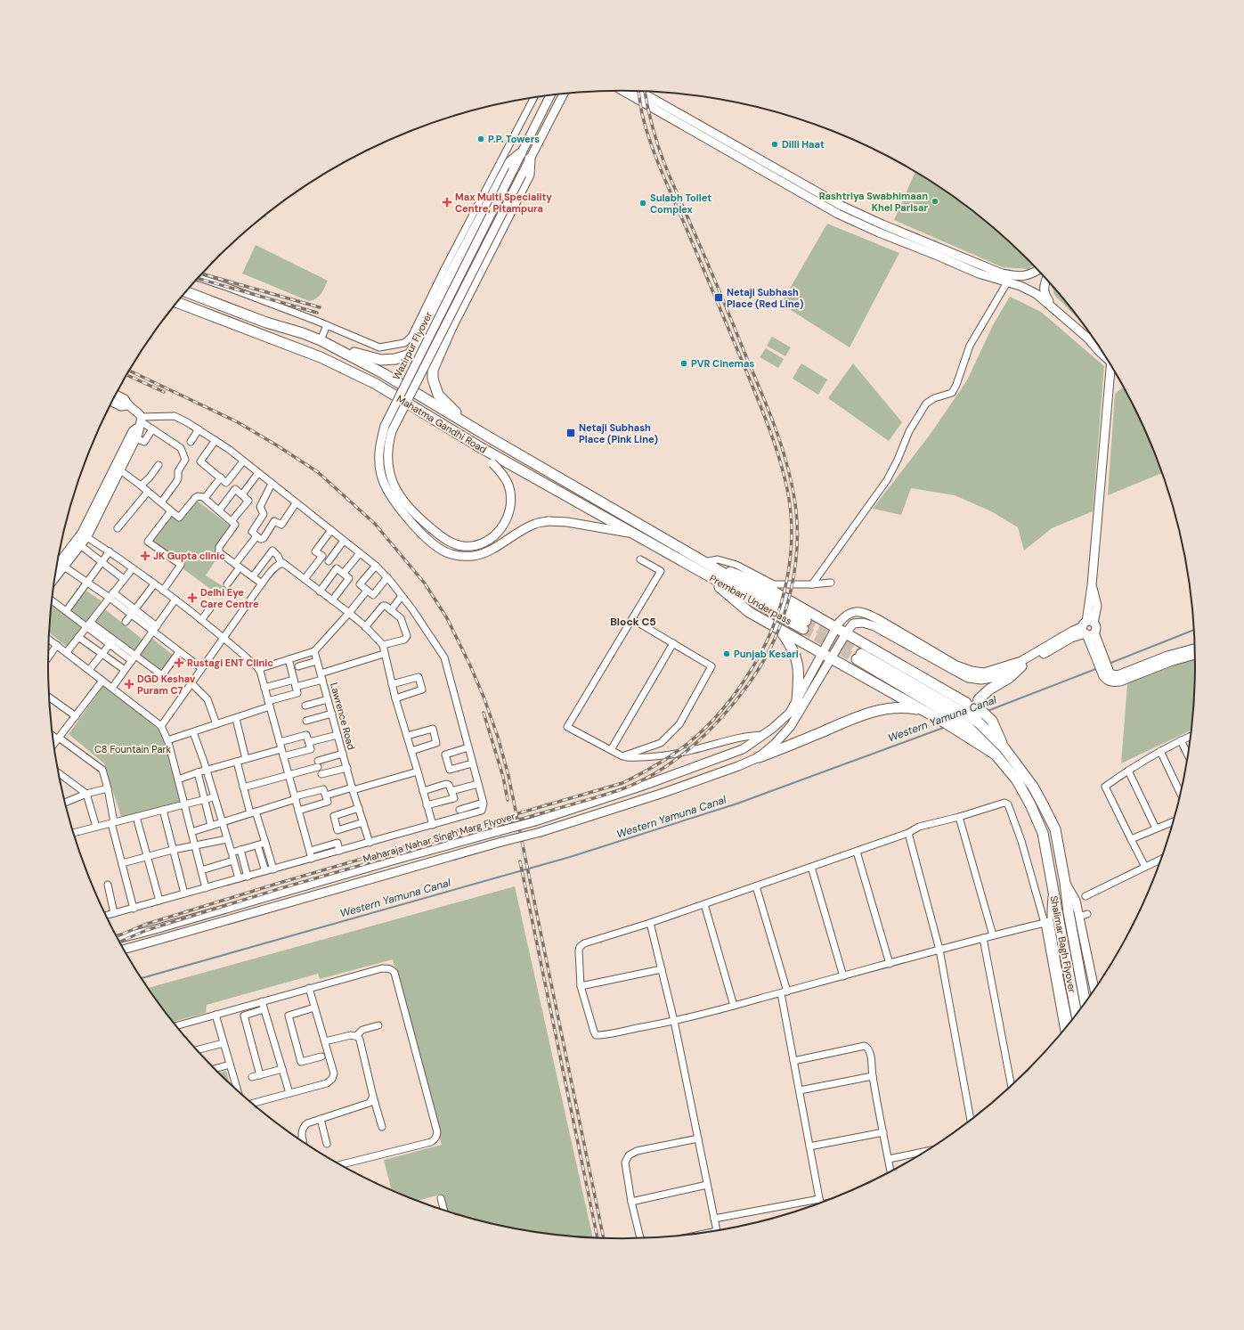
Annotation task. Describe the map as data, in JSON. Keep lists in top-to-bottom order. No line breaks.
{"streets":{"main road":["Wazirpur Flyover","Mahatma Gandhi Road","Prembari Underpass","Maharaja Nahar Singh Marg Flyover","Shalimar Bagh Flyover"],"street":["Lawrence Road"]},"crossings":[["Wazirpur Flyover","Mahatma Gandhi Road"],["Mahatma Gandhi Road","Prembari Underpass"]],"districts":["Block C5"],"water":["Western Yamuna Canal"],"parks":["C8 Fountain Park"],"places":{"other":["P.P. Towers","Dilli Haat","Rashtriya Swabhimaan Khel Parisar","Sulabh Toilet Complex","PVR Cinemas","Punjab Kesari"],"health":["Max Multi Speciality Centre, Pitampura","JK Gupta clinic","Delhi Eye Care Centre","Rustagi ENT Clinic","DGD Keshav Puram C7"],"transit":["Netaji Subhash Place (Red Line)","Netaji Subhash Place (Pink Line)"]}}
